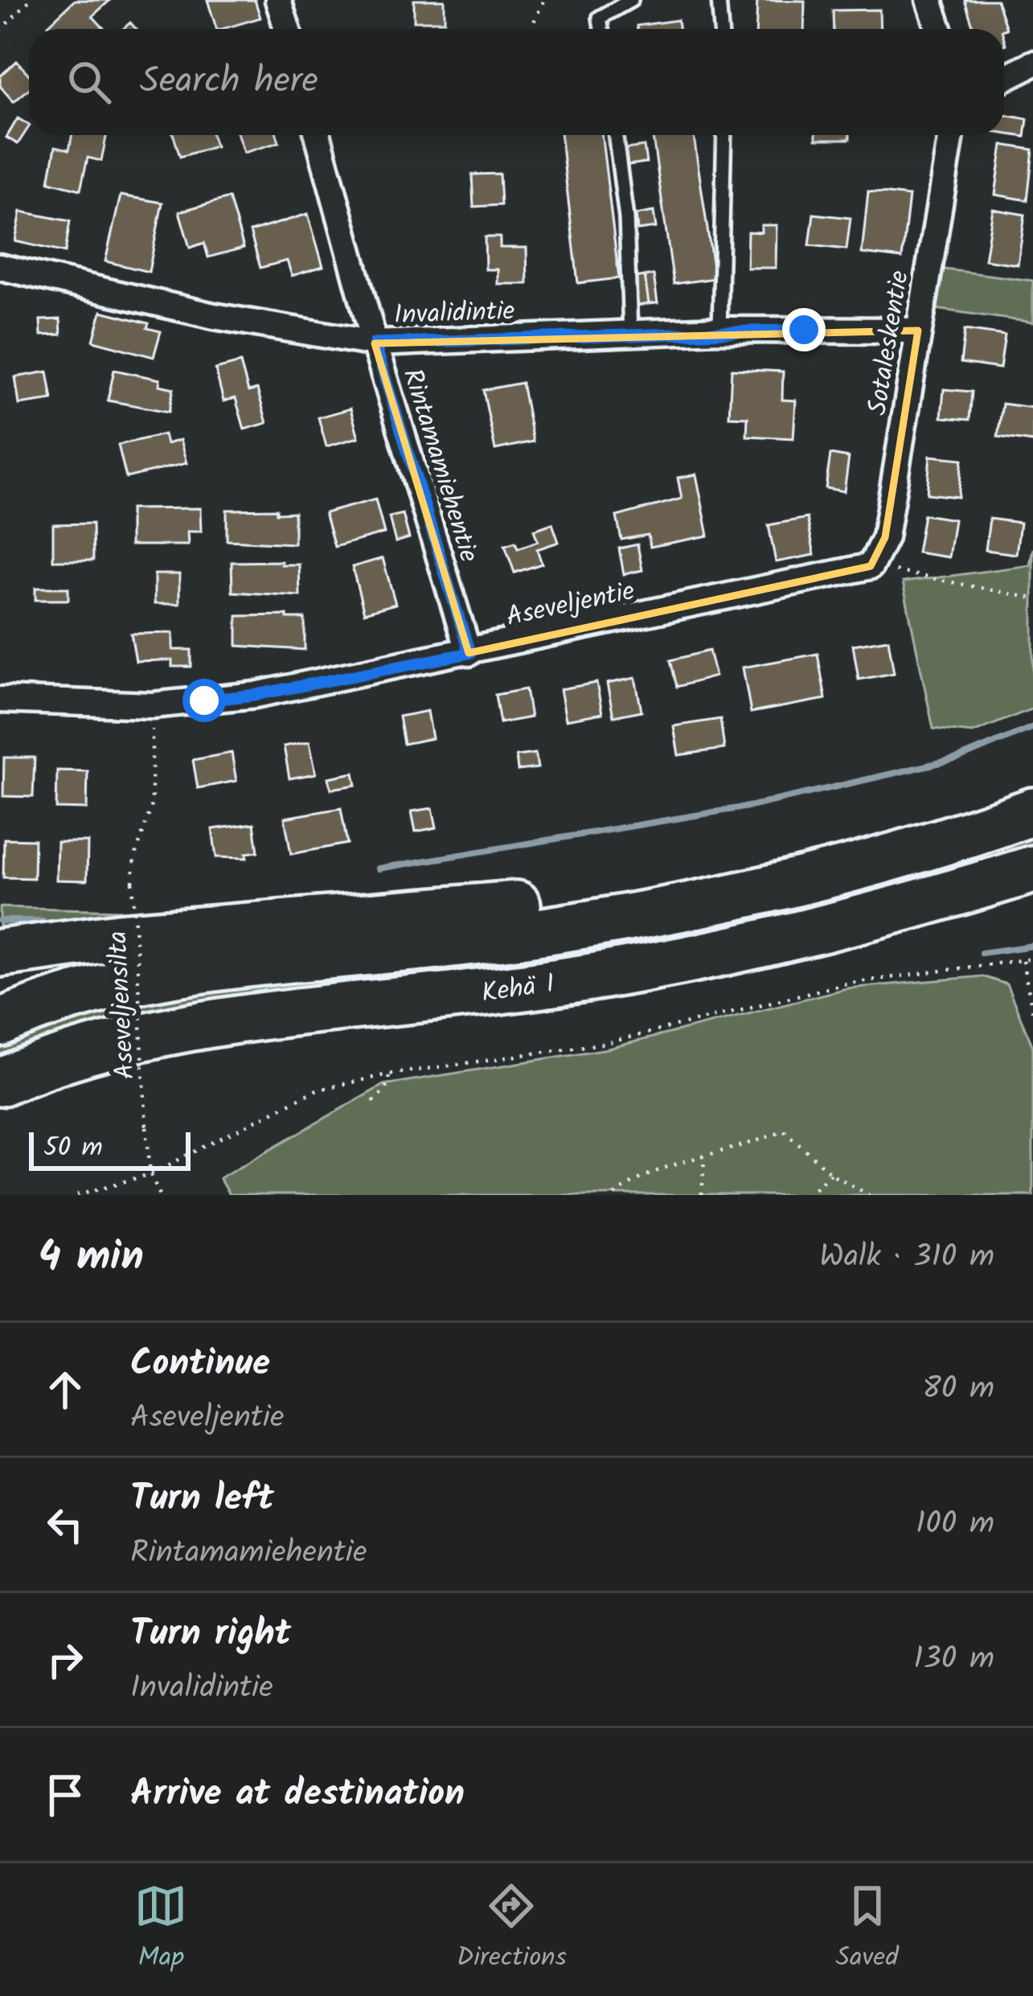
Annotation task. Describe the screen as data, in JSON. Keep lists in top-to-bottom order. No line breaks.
{"streets":{"highway":["Kehä I"],"street":["Invalidintie","Sotaleskentie","Rintamamiehentie","Aseveljentie"],"path":["Aseveljensilta"]},"crossings":[["Invalidintie","Sotaleskentie"],["Invalidintie","Rintamamiehentie"],["Sotaleskentie","Aseveljentie"],["Rintamamiehentie","Aseveljentie"],["Aseveljentie","Aseveljensilta"]],"scale_bar":"50 m","page":{"search":"Search here","scale":"50 m","heading":["4 min","Walk · 310 m"],"list":[["Continue","Aseveljentie","80 m"],["Turn left","Rintamamiehentie","100 m"],["Turn right","Invalidintie","130 m"],"Arrive at destination"],"nav":["Map","Directions","Saved"]}}
